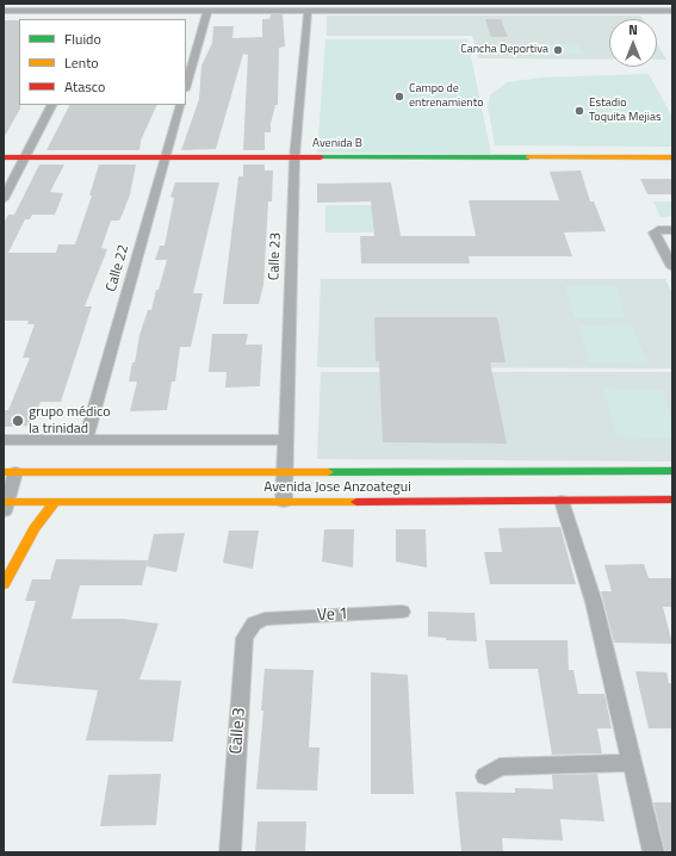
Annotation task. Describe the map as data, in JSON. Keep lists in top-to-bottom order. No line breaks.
{"streets":{"street":["Avenida B","Calle 23","Calle 22","Avenida Jose Anzoategui","Ve 1","Calle 3"]},"crossings":[["Avenida B","Calle 23"],["Avenida B","Calle 22"],["Calle 23","Avenida Jose Anzoategui"],["Ve 1","Calle 3"]],"places":["Cancha Deportiva","Campo de entrenamiento","Estadio Toquita Mejias","grupo médico la trinidad"],"legend":["Fluido","Lento","Atasco"],"north":"top"}
